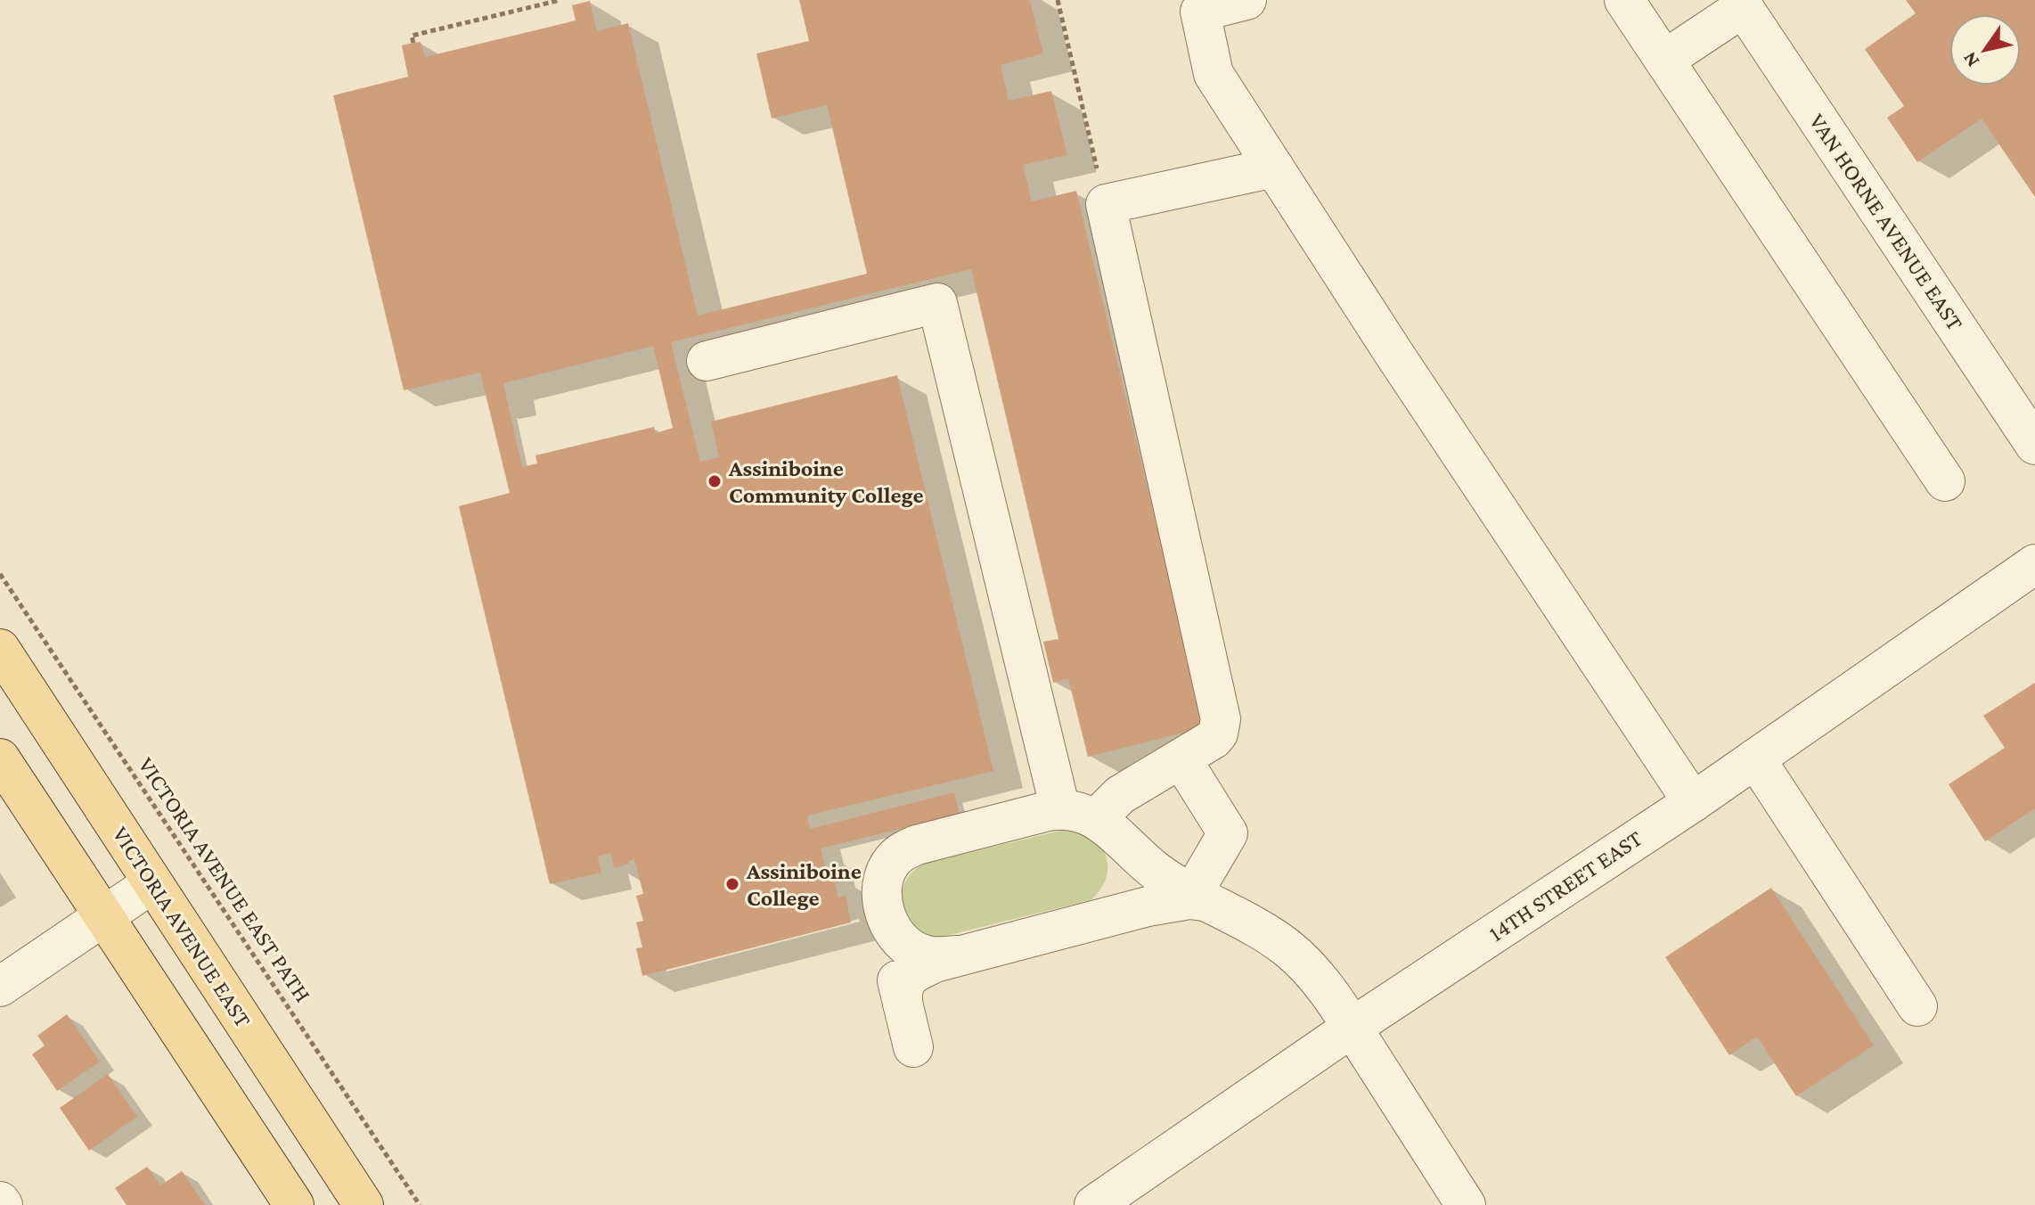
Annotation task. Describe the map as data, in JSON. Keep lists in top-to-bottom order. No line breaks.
{"streets":{"main road":["VICTORIA AVENUE EAST"],"street":["VAN HORNE AVENUE EAST","14TH STREET EAST"],"path":["VICTORIA AVENUE EAST PATH"]},"places":["Assiniboine Community College","Assiniboine College"],"north":"bottom left"}
